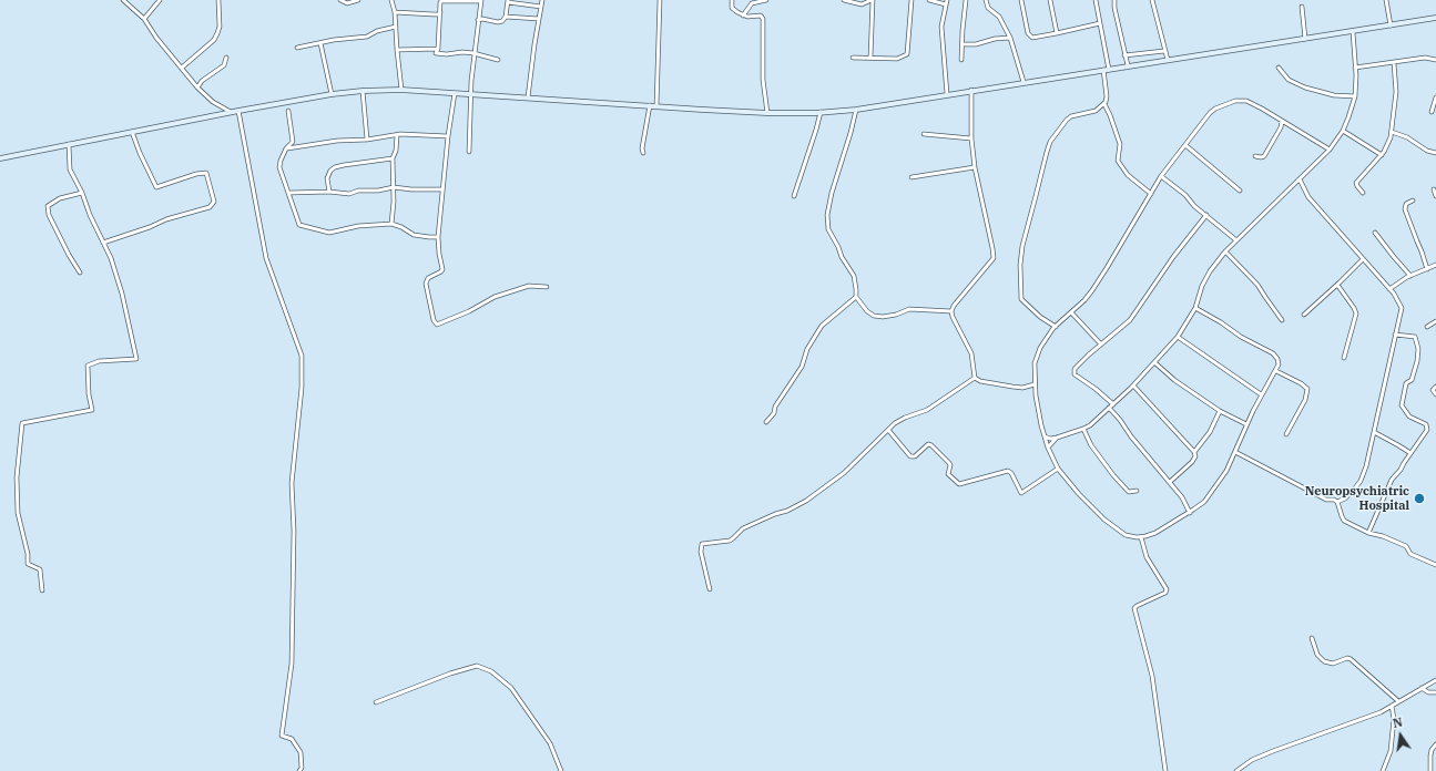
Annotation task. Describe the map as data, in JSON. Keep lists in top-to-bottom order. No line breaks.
{"places":["Neuropsychiatric Hospital"],"north":"top"}
